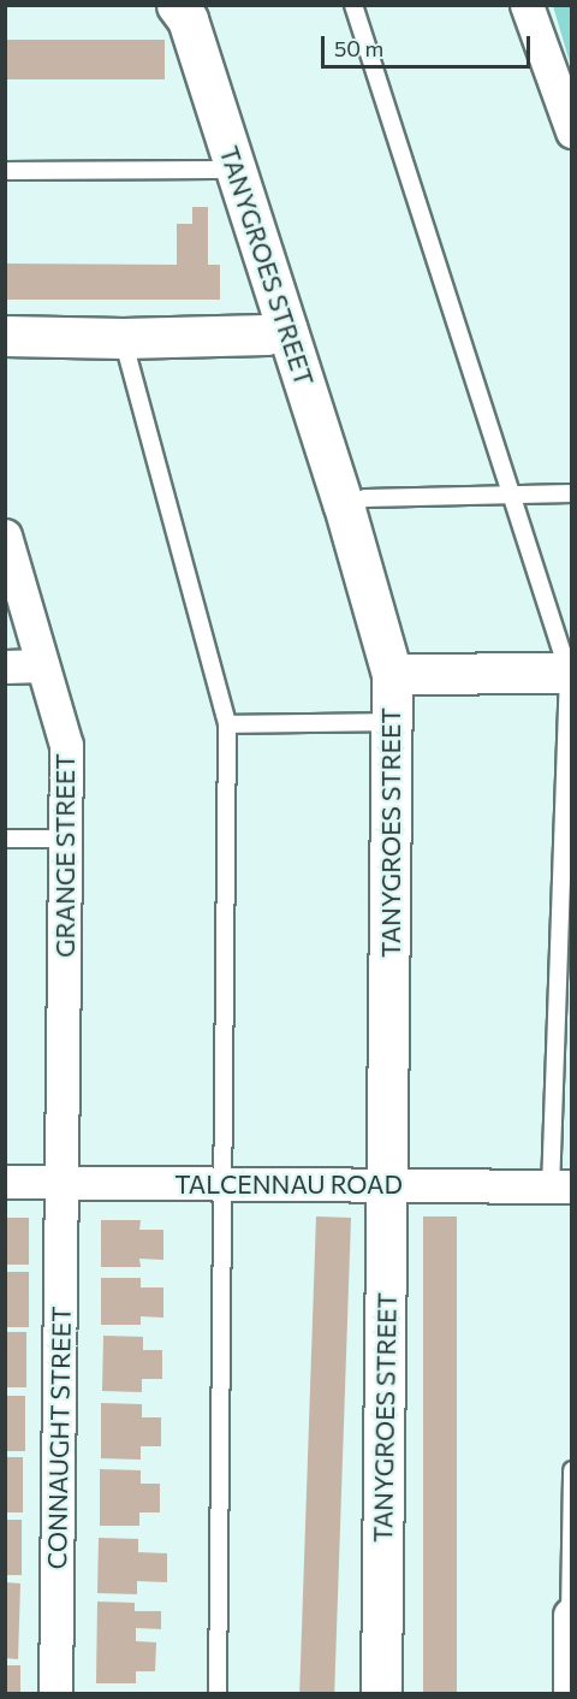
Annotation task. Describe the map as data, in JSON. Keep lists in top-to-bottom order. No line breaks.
{"streets":{"street":["TANYGROES STREET","GRANGE STREET","TALCENNAU ROAD","CONNAUGHT STREET"]},"crossings":[["TANYGROES STREET","TALCENNAU ROAD"],["GRANGE STREET","TALCENNAU ROAD"],["GRANGE STREET","CONNAUGHT STREET"],["TALCENNAU ROAD","CONNAUGHT STREET"]],"scale_bar":"50 m"}
